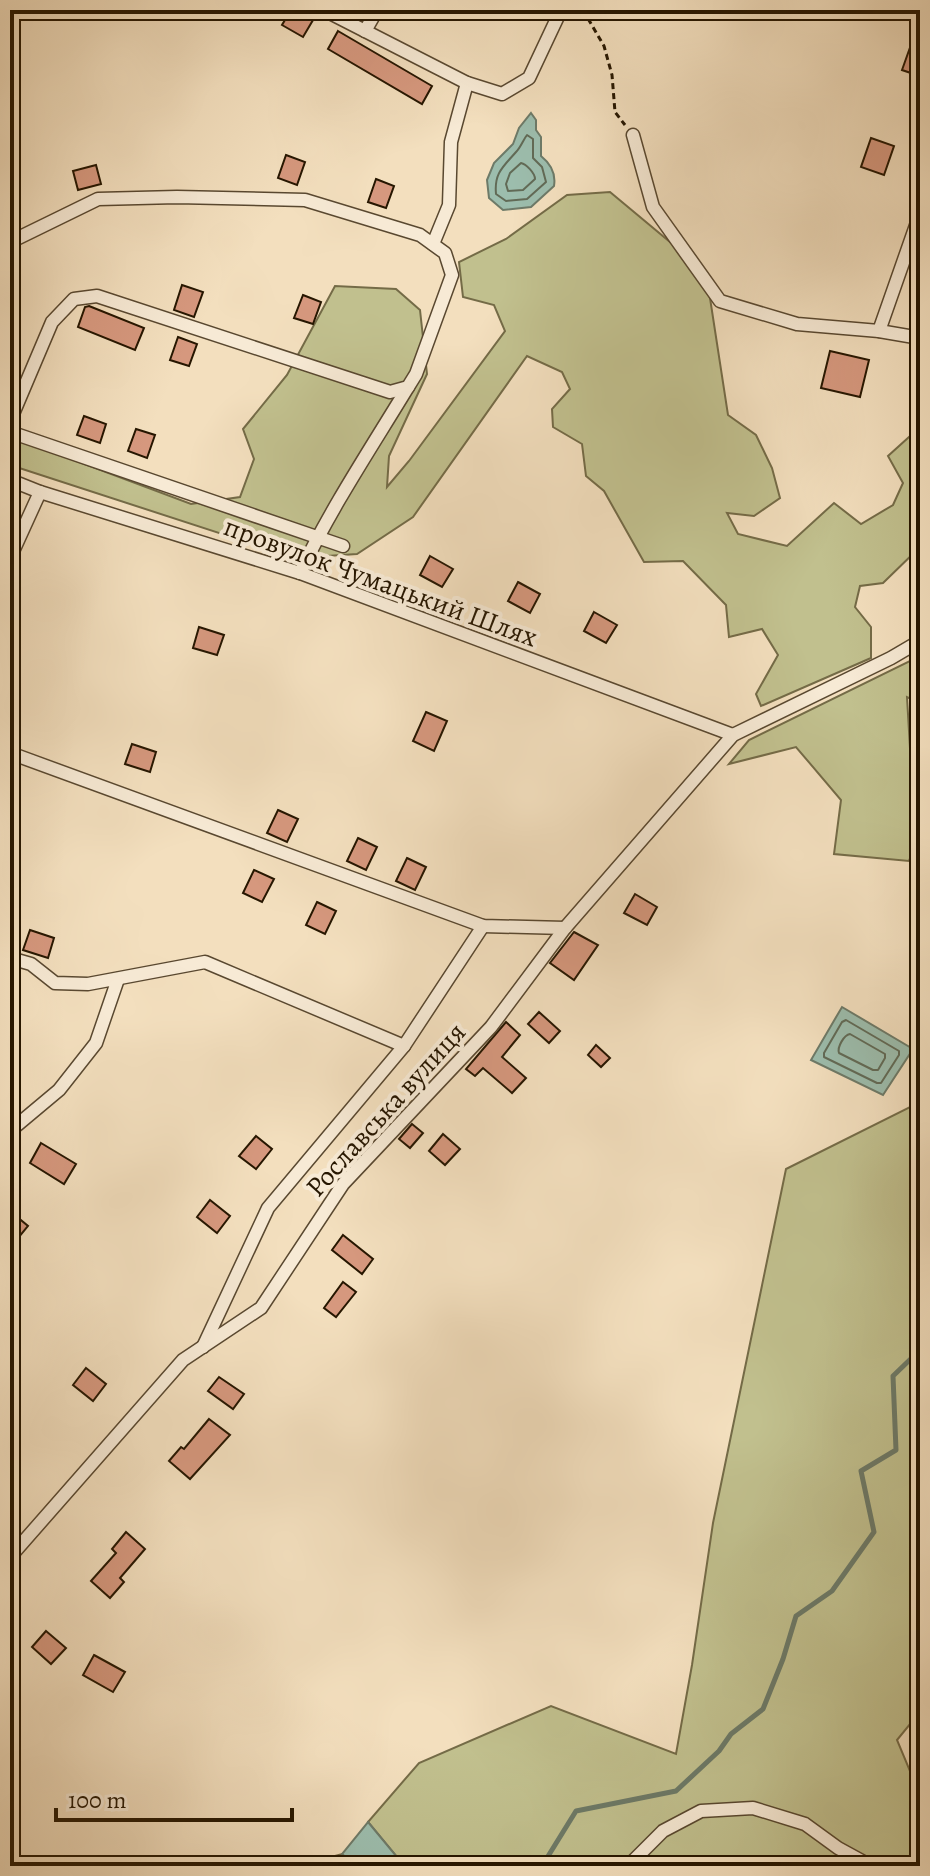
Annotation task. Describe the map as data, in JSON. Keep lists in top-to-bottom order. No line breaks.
{"streets":{"street":["провулок Чумацький Шлях","Рославська вулиця"]},"crossings":[["провулок Чумацький Шлях","Рославська вулиця"]],"scale_bar":"100 m"}
